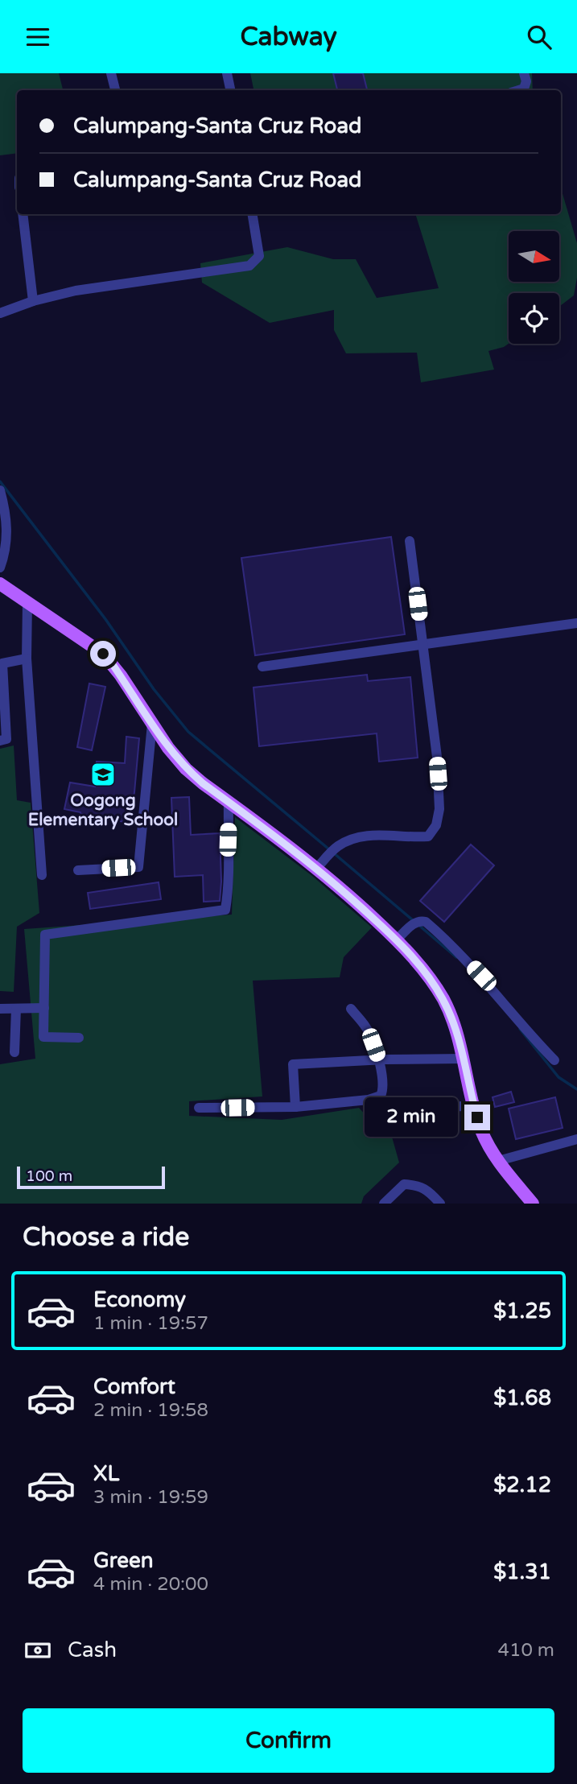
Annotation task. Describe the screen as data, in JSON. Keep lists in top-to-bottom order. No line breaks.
{"places":{"school or university":["Oogong Elementary School"]},"scale_bar":"100 m","north":"right","page":{"header":"Cabway","banner":["Calumpang-Santa Cruz Road","Calumpang-Santa Cruz Road"],"bubble":"2 min","scale":"100 m","heading":"Choose a ride","list":[{"name":"Economy","note":"1 min · 19:57","value":"$1.25"},{"name":"Comfort","note":"2 min · 19:58","value":"$1.68"},{"name":"XL","note":"3 min · 19:59","value":"$2.12"},{"name":"Green","note":"4 min · 20:00","value":"$1.31"}],"pay":["Cash","410 m"],"buttons":"Confirm"}}
